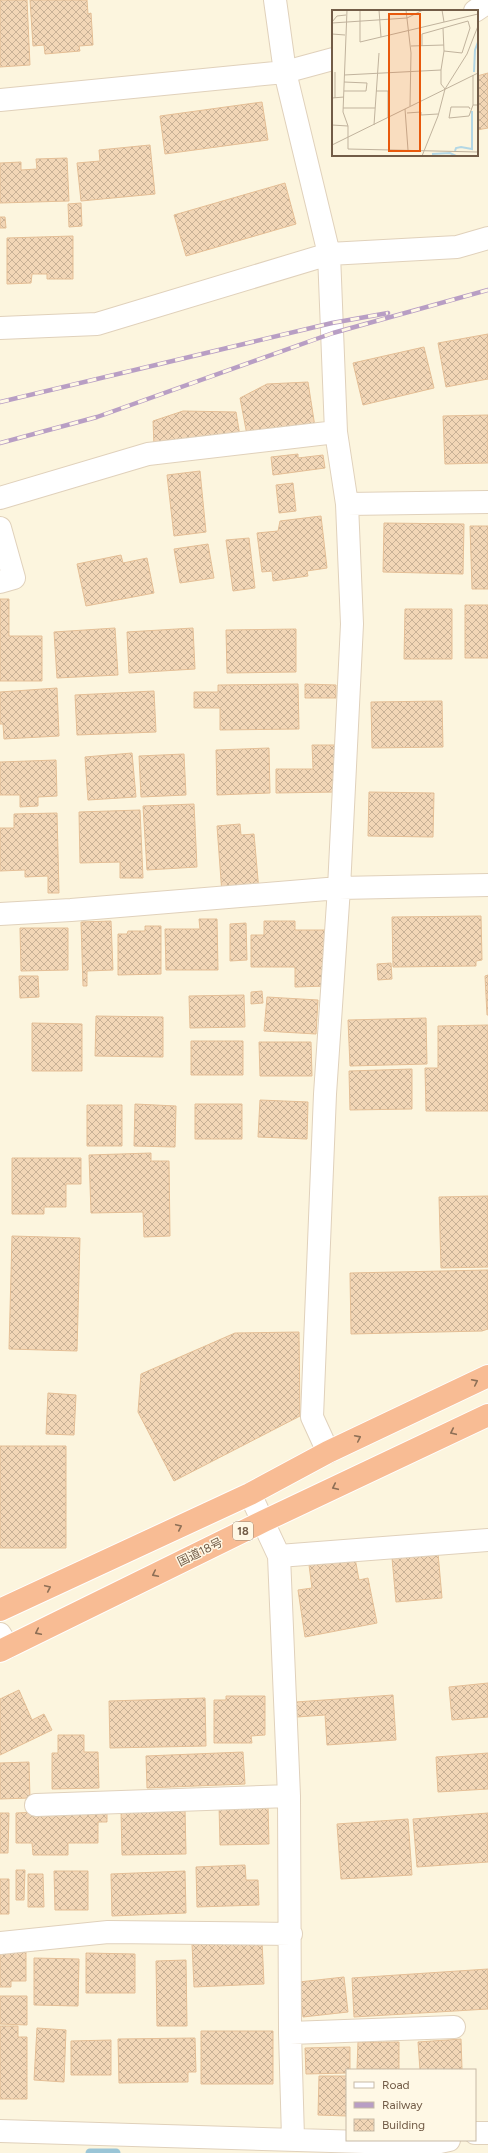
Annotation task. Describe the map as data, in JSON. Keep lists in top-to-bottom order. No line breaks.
{"streets":{"highway":["18","国道18号"]},"legend":["Road","Railway","Building"]}
